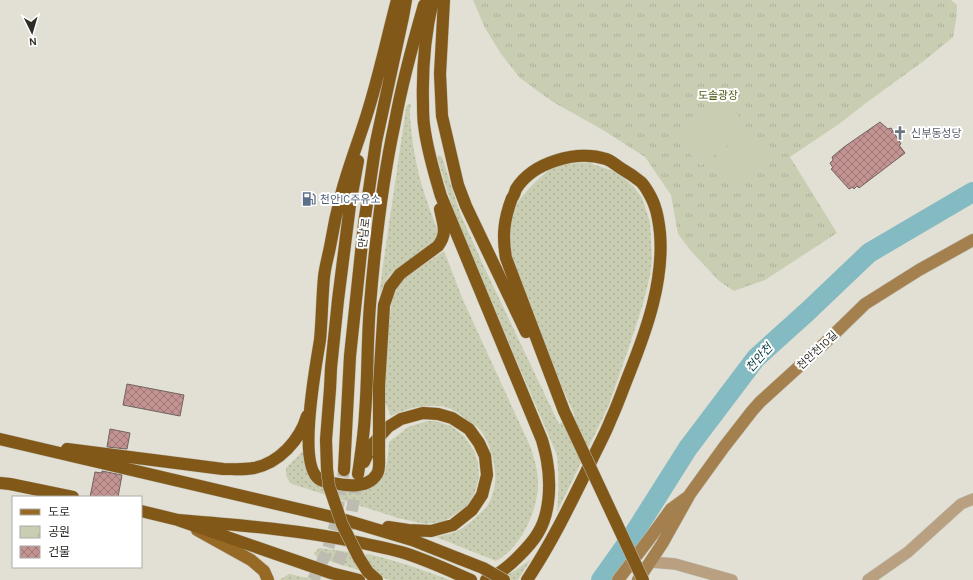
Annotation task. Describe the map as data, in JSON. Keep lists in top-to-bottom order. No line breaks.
{"streets":{"highway":["만남로"],"street":["천안천10길"]},"water":["천안천"],"parks":["도솔광장"],"places":{"church":["신부동성당"],"fuel station":["천안IC주유소"]},"legend":["도로","공원","건물"],"north":"bottom"}
